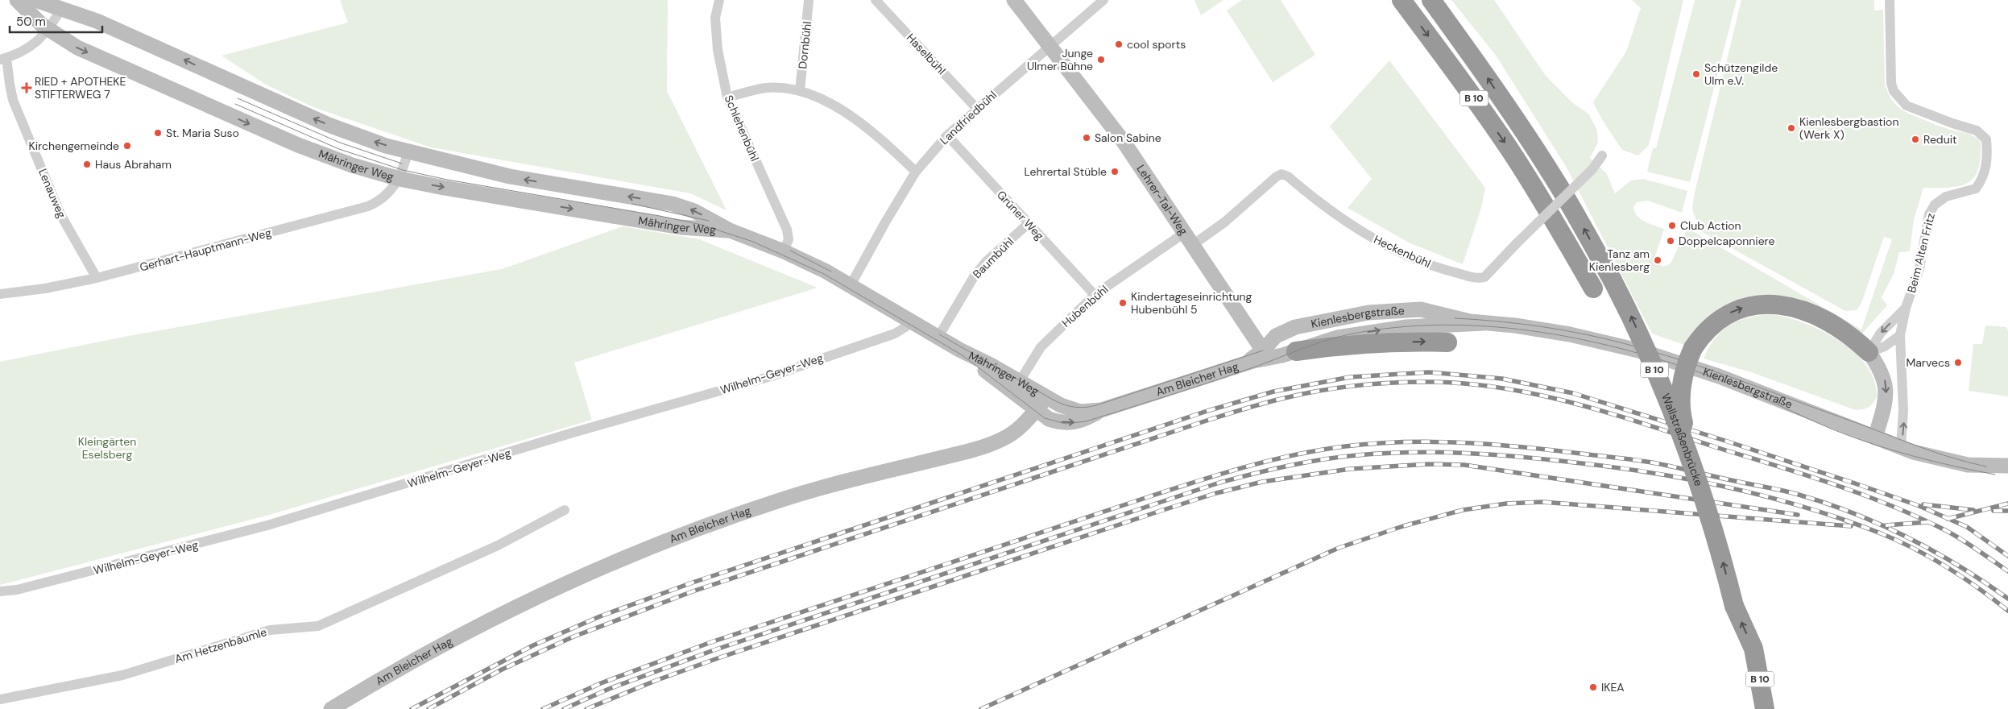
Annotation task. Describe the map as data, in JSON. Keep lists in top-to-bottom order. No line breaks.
{"streets":{"highway":["B 10","Wallstraßenbrücke"],"street":["Dornbühl","Haselbühl","Landfriedbühl","Schlehenbühl","Mähringer Weg","Lenauweg","Lehrer-Tal-Weg","Grüner Weg","Gerhart-Hauptmann-Weg","Heckenbühl","Beim Alten Fritz","Baumbühl","Hubenbühl","Kienlesbergstraße","Wilhelm-Geyer-Weg","Am Bleicher Hag","Am Hetzenbäumle"]},"crossings":[["Haselbühl","Landfriedbühl"],["Landfriedbühl","Mähringer Weg"],["Landfriedbühl","Lehrer-Tal-Weg"],["Landfriedbühl","Grüner Weg"],["Schlehenbühl","Mähringer Weg"],["Mähringer Weg","Gerhart-Hauptmann-Weg"],["Mähringer Weg","Baumbühl"],["Mähringer Weg","Hubenbühl"],["Mähringer Weg","Wilhelm-Geyer-Weg"],["Mähringer Weg","Am Bleicher Hag"],["Lenauweg","Gerhart-Hauptmann-Weg"],["Lehrer-Tal-Weg","Heckenbühl"],["Lehrer-Tal-Weg","Hubenbühl"],["Lehrer-Tal-Weg","Kienlesbergstraße"],["Grüner Weg","Baumbühl"],["Grüner Weg","Hubenbühl"],["Heckenbühl","Hubenbühl"],["Beim Alten Fritz","Kienlesbergstraße"],["Kienlesbergstraße","Am Bleicher Hag"]],"parks":["Kleingärten Eselsberg"],"places":{"other":["cool sports","Junge Ulmer Bühne","Schützengilde Ulm e.V.","Kienlesbergbastion (Werk X)","St. Maria Suso","Salon Sabine","Reduit","Kirchengemeinde","Haus Abraham","Lehrertal Stüble","Club Action","Doppelcaponniere","Tanz am Kienlesberg","Kindertageseinrichtung Hubenbühl 5","Marvecs","IKEA"],"health":["RIED + APOTHEKE STIFTERWEG 7"]},"scale_bar":"50 m"}
